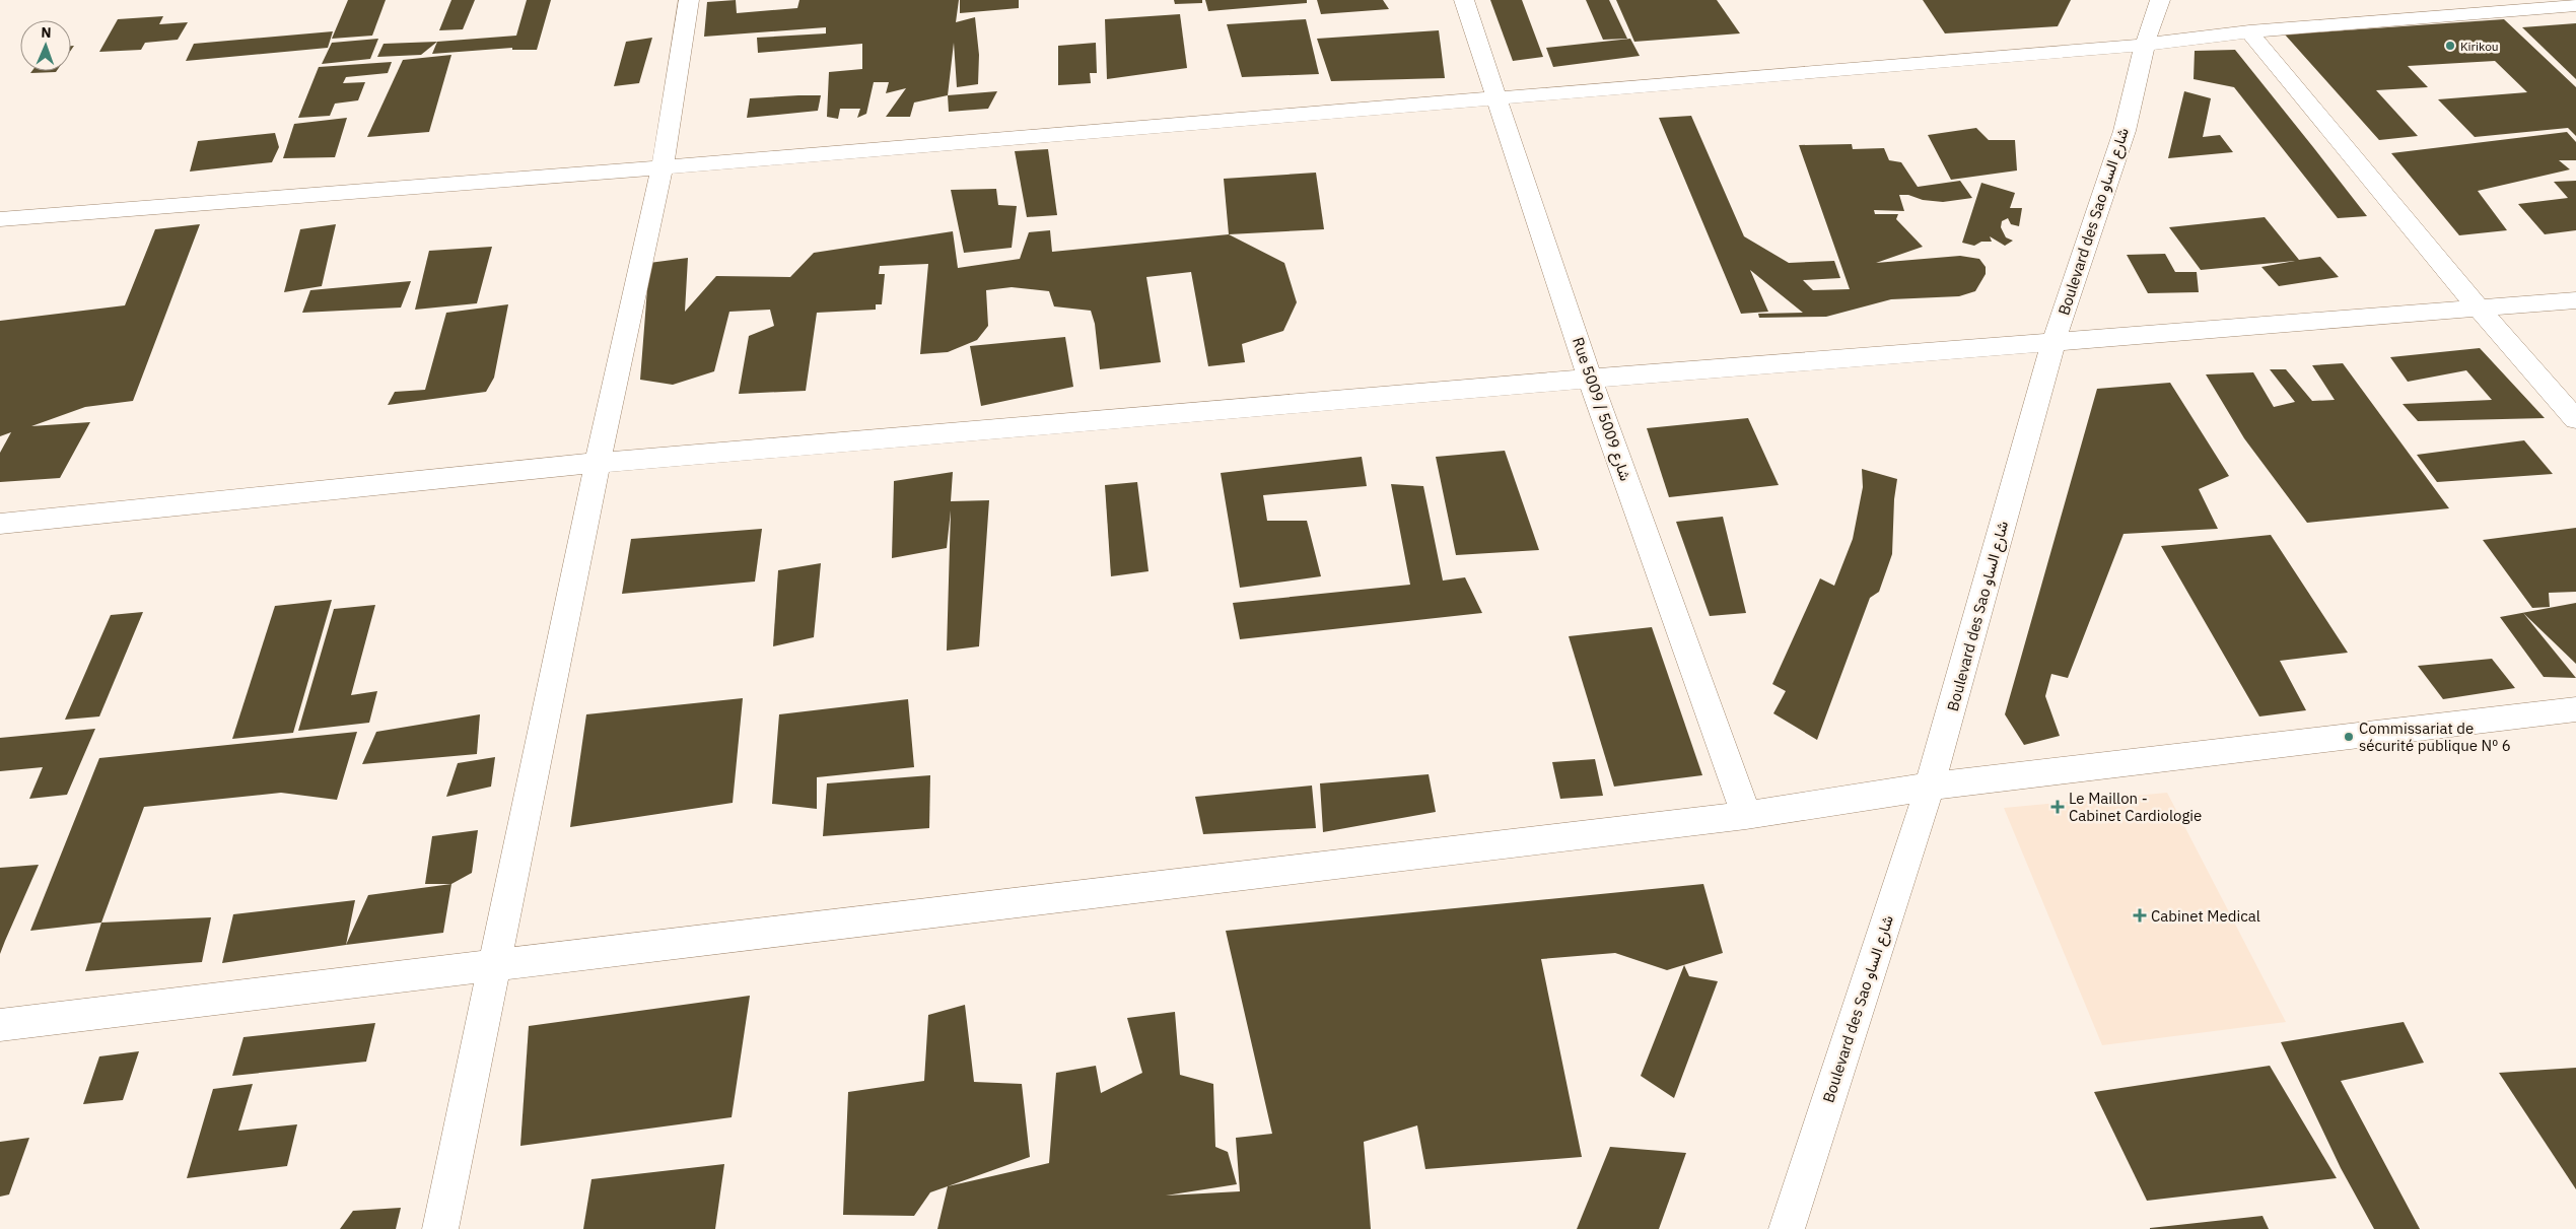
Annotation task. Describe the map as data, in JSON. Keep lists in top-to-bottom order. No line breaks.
{"streets":{"street":["Boulevard des Sao شارع الساو","Rue 5009 / شارع 5009"]},"places":{"other":["Kirikou","Commissariat de sécurité publique Nº 6"],"health":["Le Maillon - Cabinet Cardiologie","Cabinet Medical"]},"north":"top"}
